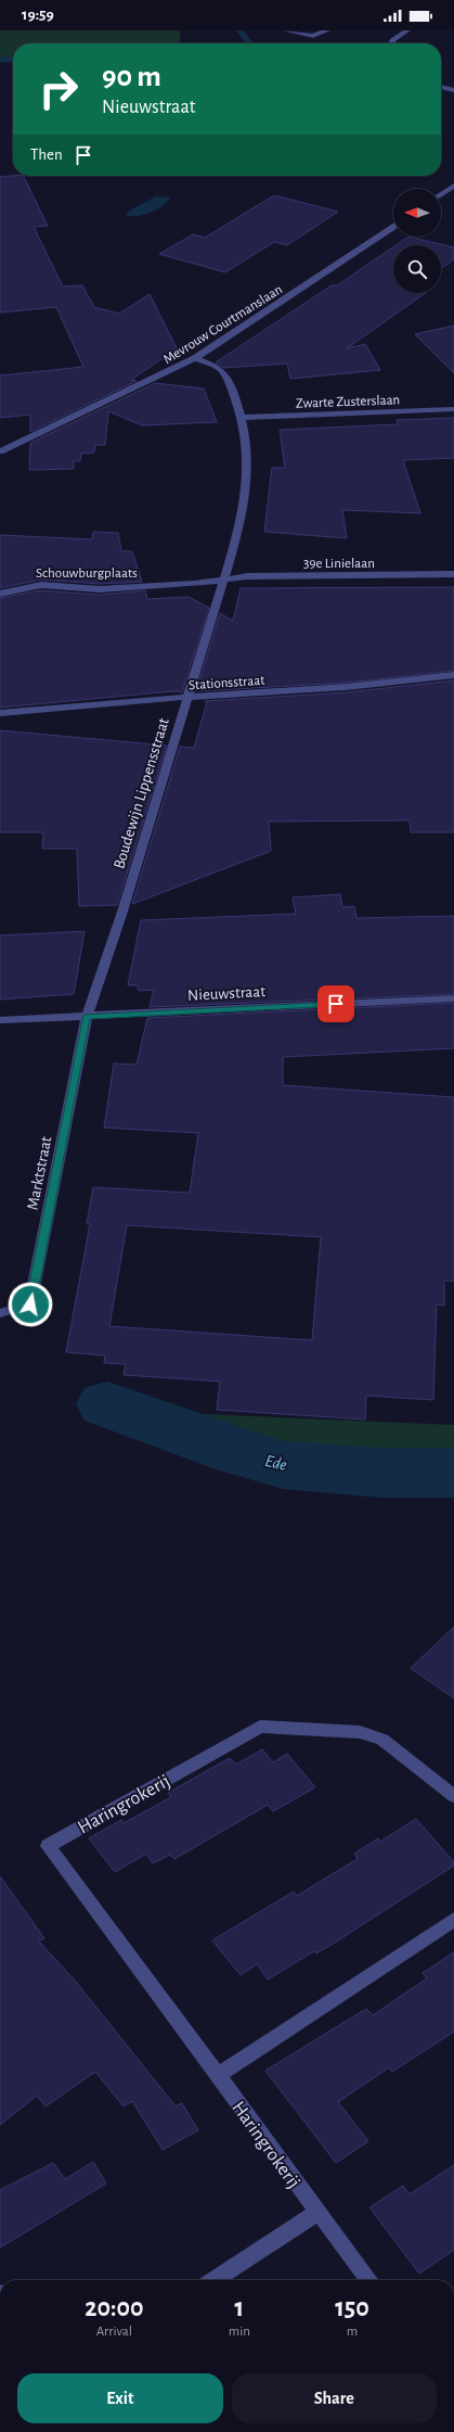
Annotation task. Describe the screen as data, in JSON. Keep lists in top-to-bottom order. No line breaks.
{"streets":{"street":["Mevrouw Courtmanslaan","Zwarte Zusterslaan","39e Linielaan","Schouwburgplaats","Stationsstraat","Boudewijn Lippensstraat","Nieuwstraat","Marktstraat","Haringrokerij"]},"crossings":[["Mevrouw Courtmanslaan","Boudewijn Lippensstraat"],["Zwarte Zusterslaan","Boudewijn Lippensstraat"],["39e Linielaan","Schouwburgplaats"],["39e Linielaan","Boudewijn Lippensstraat"],["Schouwburgplaats","Boudewijn Lippensstraat"],["Stationsstraat","Boudewijn Lippensstraat"],["Boudewijn Lippensstraat","Nieuwstraat"],["Boudewijn Lippensstraat","Marktstraat"],["Nieuwstraat","Marktstraat"]],"water":["Ede"],"north":"left","page":{"status":"19:59","turn":["90 m","Nieuwstraat"],"then":"Then","eta":["20:00","Arrival","1","min","150","m"],"buttons":["Exit","Share"]}}
